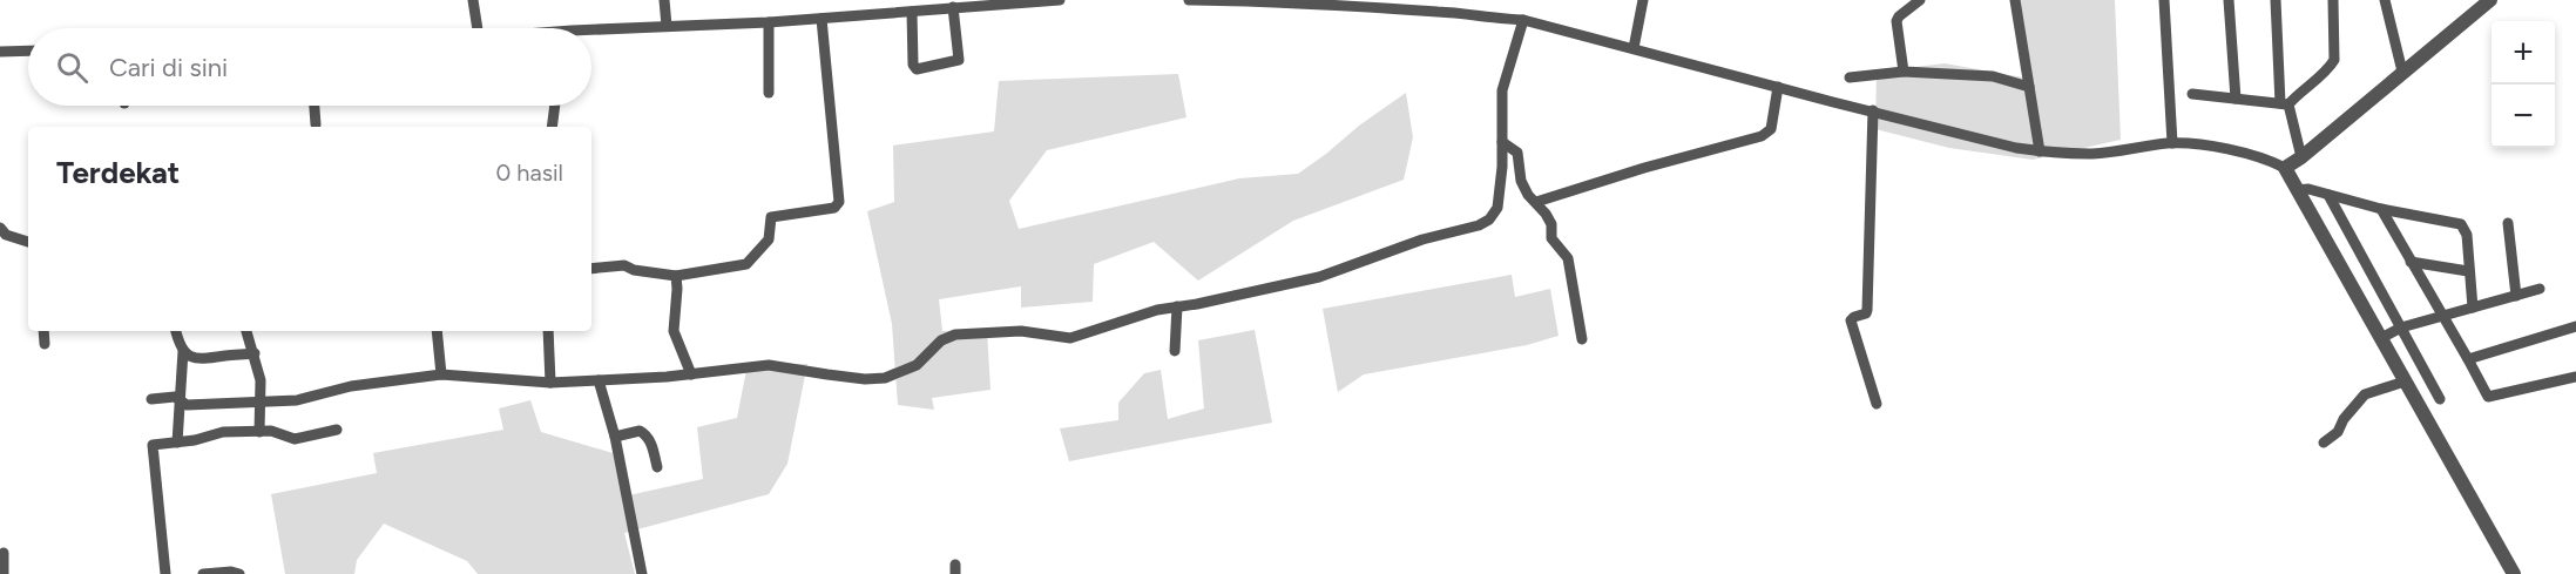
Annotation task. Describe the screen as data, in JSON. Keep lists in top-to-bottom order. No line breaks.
{"page":{"map_buttons":["+","−"],"search":"Cari di sini","heading":["Terdekat","0 hasil"]}}
